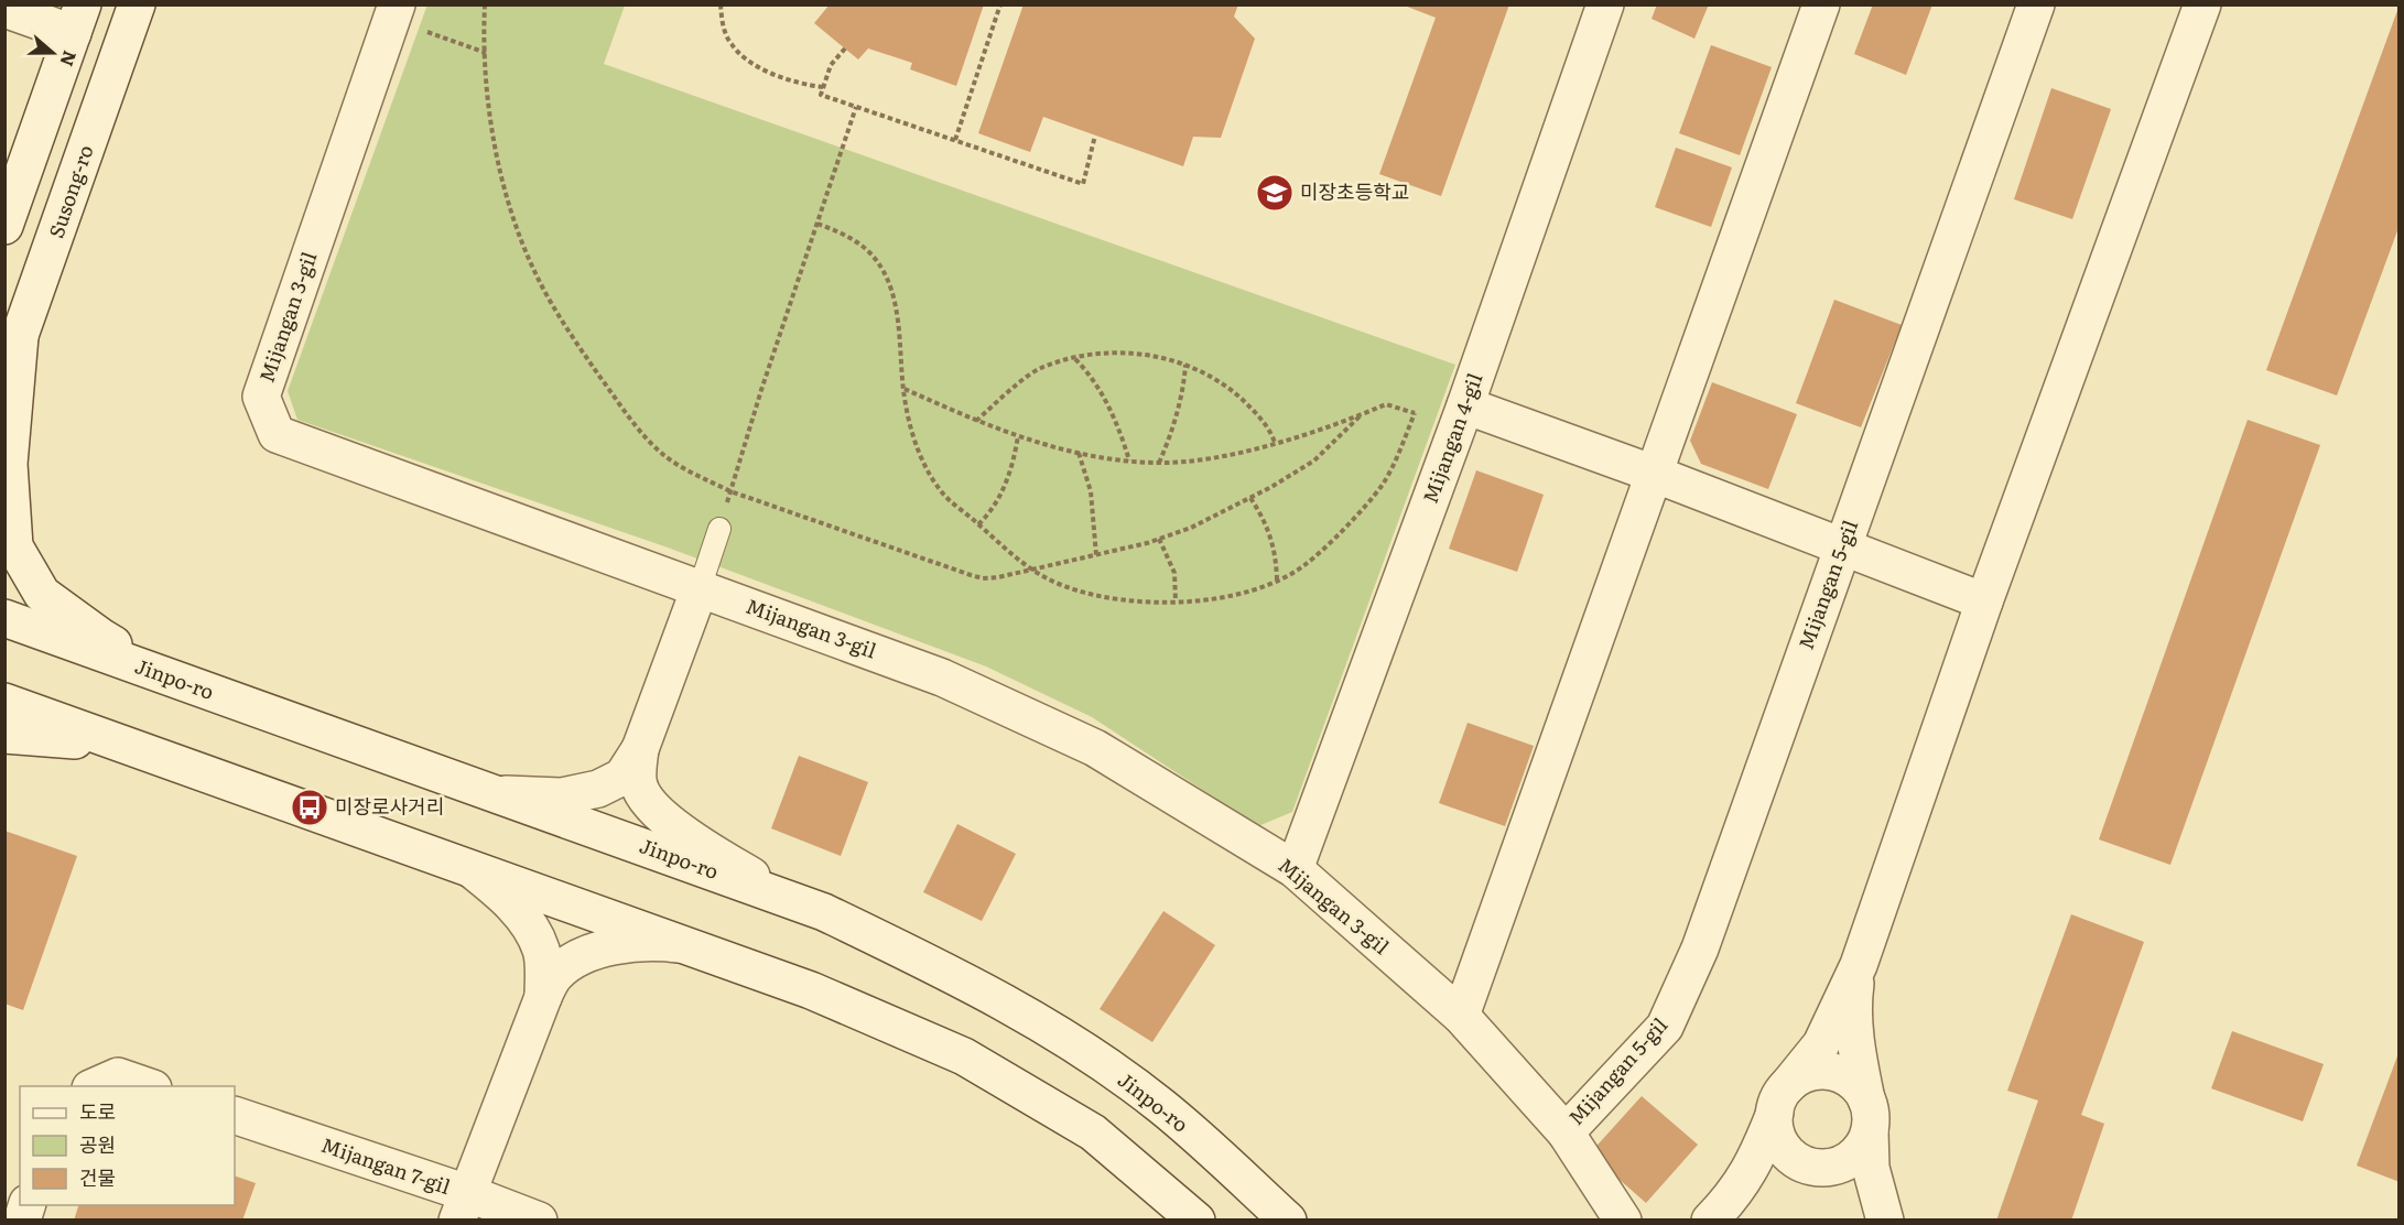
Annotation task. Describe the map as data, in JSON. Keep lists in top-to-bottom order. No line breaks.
{"streets":{"street":["Susong-ro","Mijangan 3-gil","Mijangan 4-gil","Mijangan 5-gil","Jinpo-ro","Mijangan 7-gil"]},"crossings":[["Mijangan 3-gil","Mijangan 4-gil"],["Mijangan 3-gil","Mijangan 5-gil"]],"places":{"school or university":["미장초등학교"],"bus stop":["미장로사거리"]},"legend":["도로","공원","건물"],"north":"right"}
